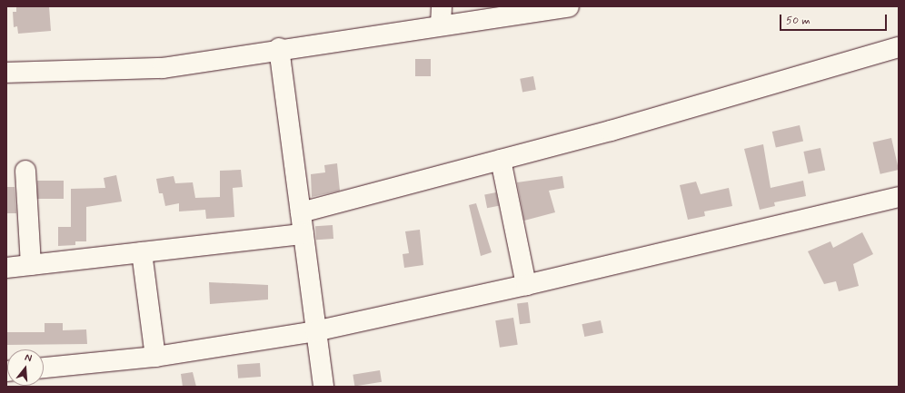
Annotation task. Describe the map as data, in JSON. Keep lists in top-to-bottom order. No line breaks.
{"scale_bar":"50 m","north":"top"}
